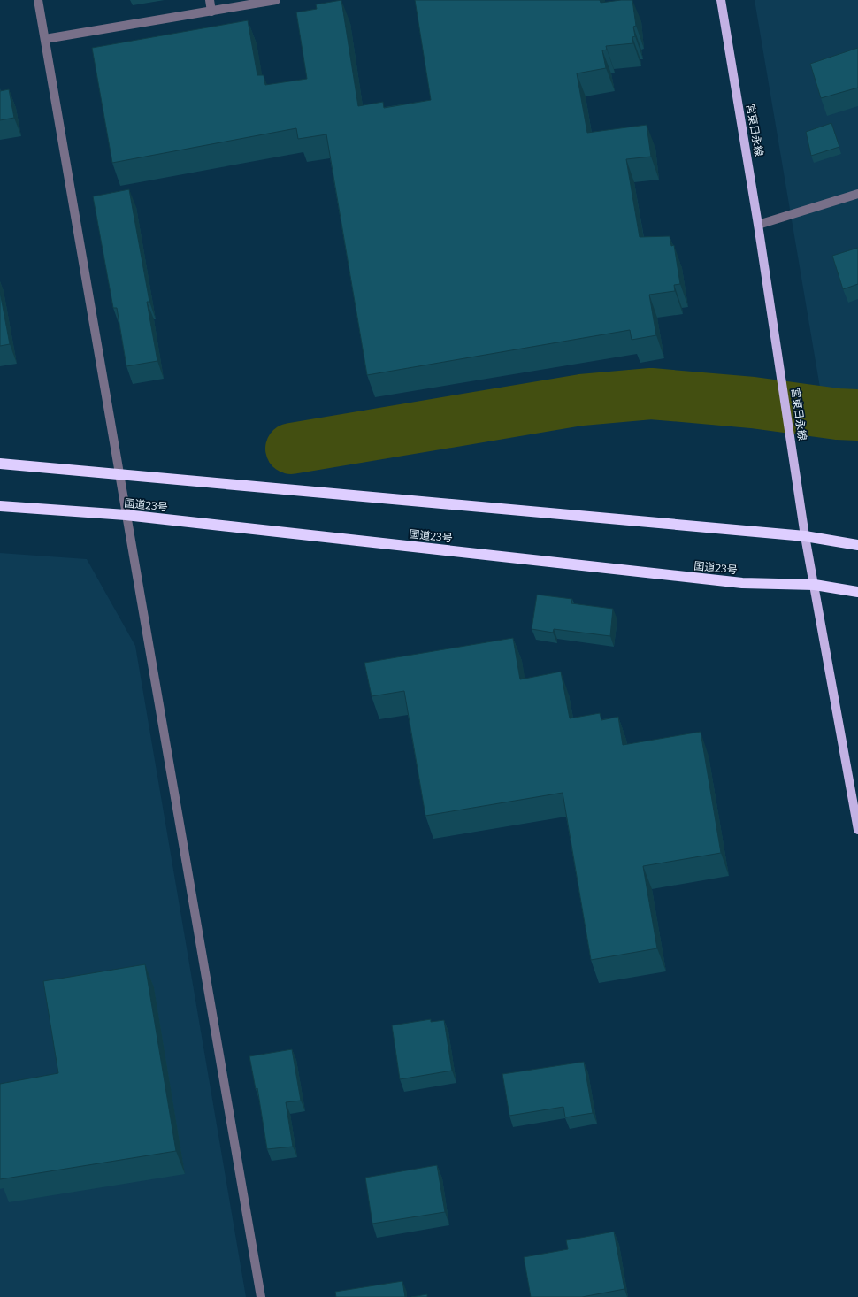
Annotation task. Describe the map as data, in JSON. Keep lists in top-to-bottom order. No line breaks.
{"streets":{"highway":["国道23号"],"main road":["宮東日永線"]},"crossings":[["宮東日永線","国道23号"]]}
